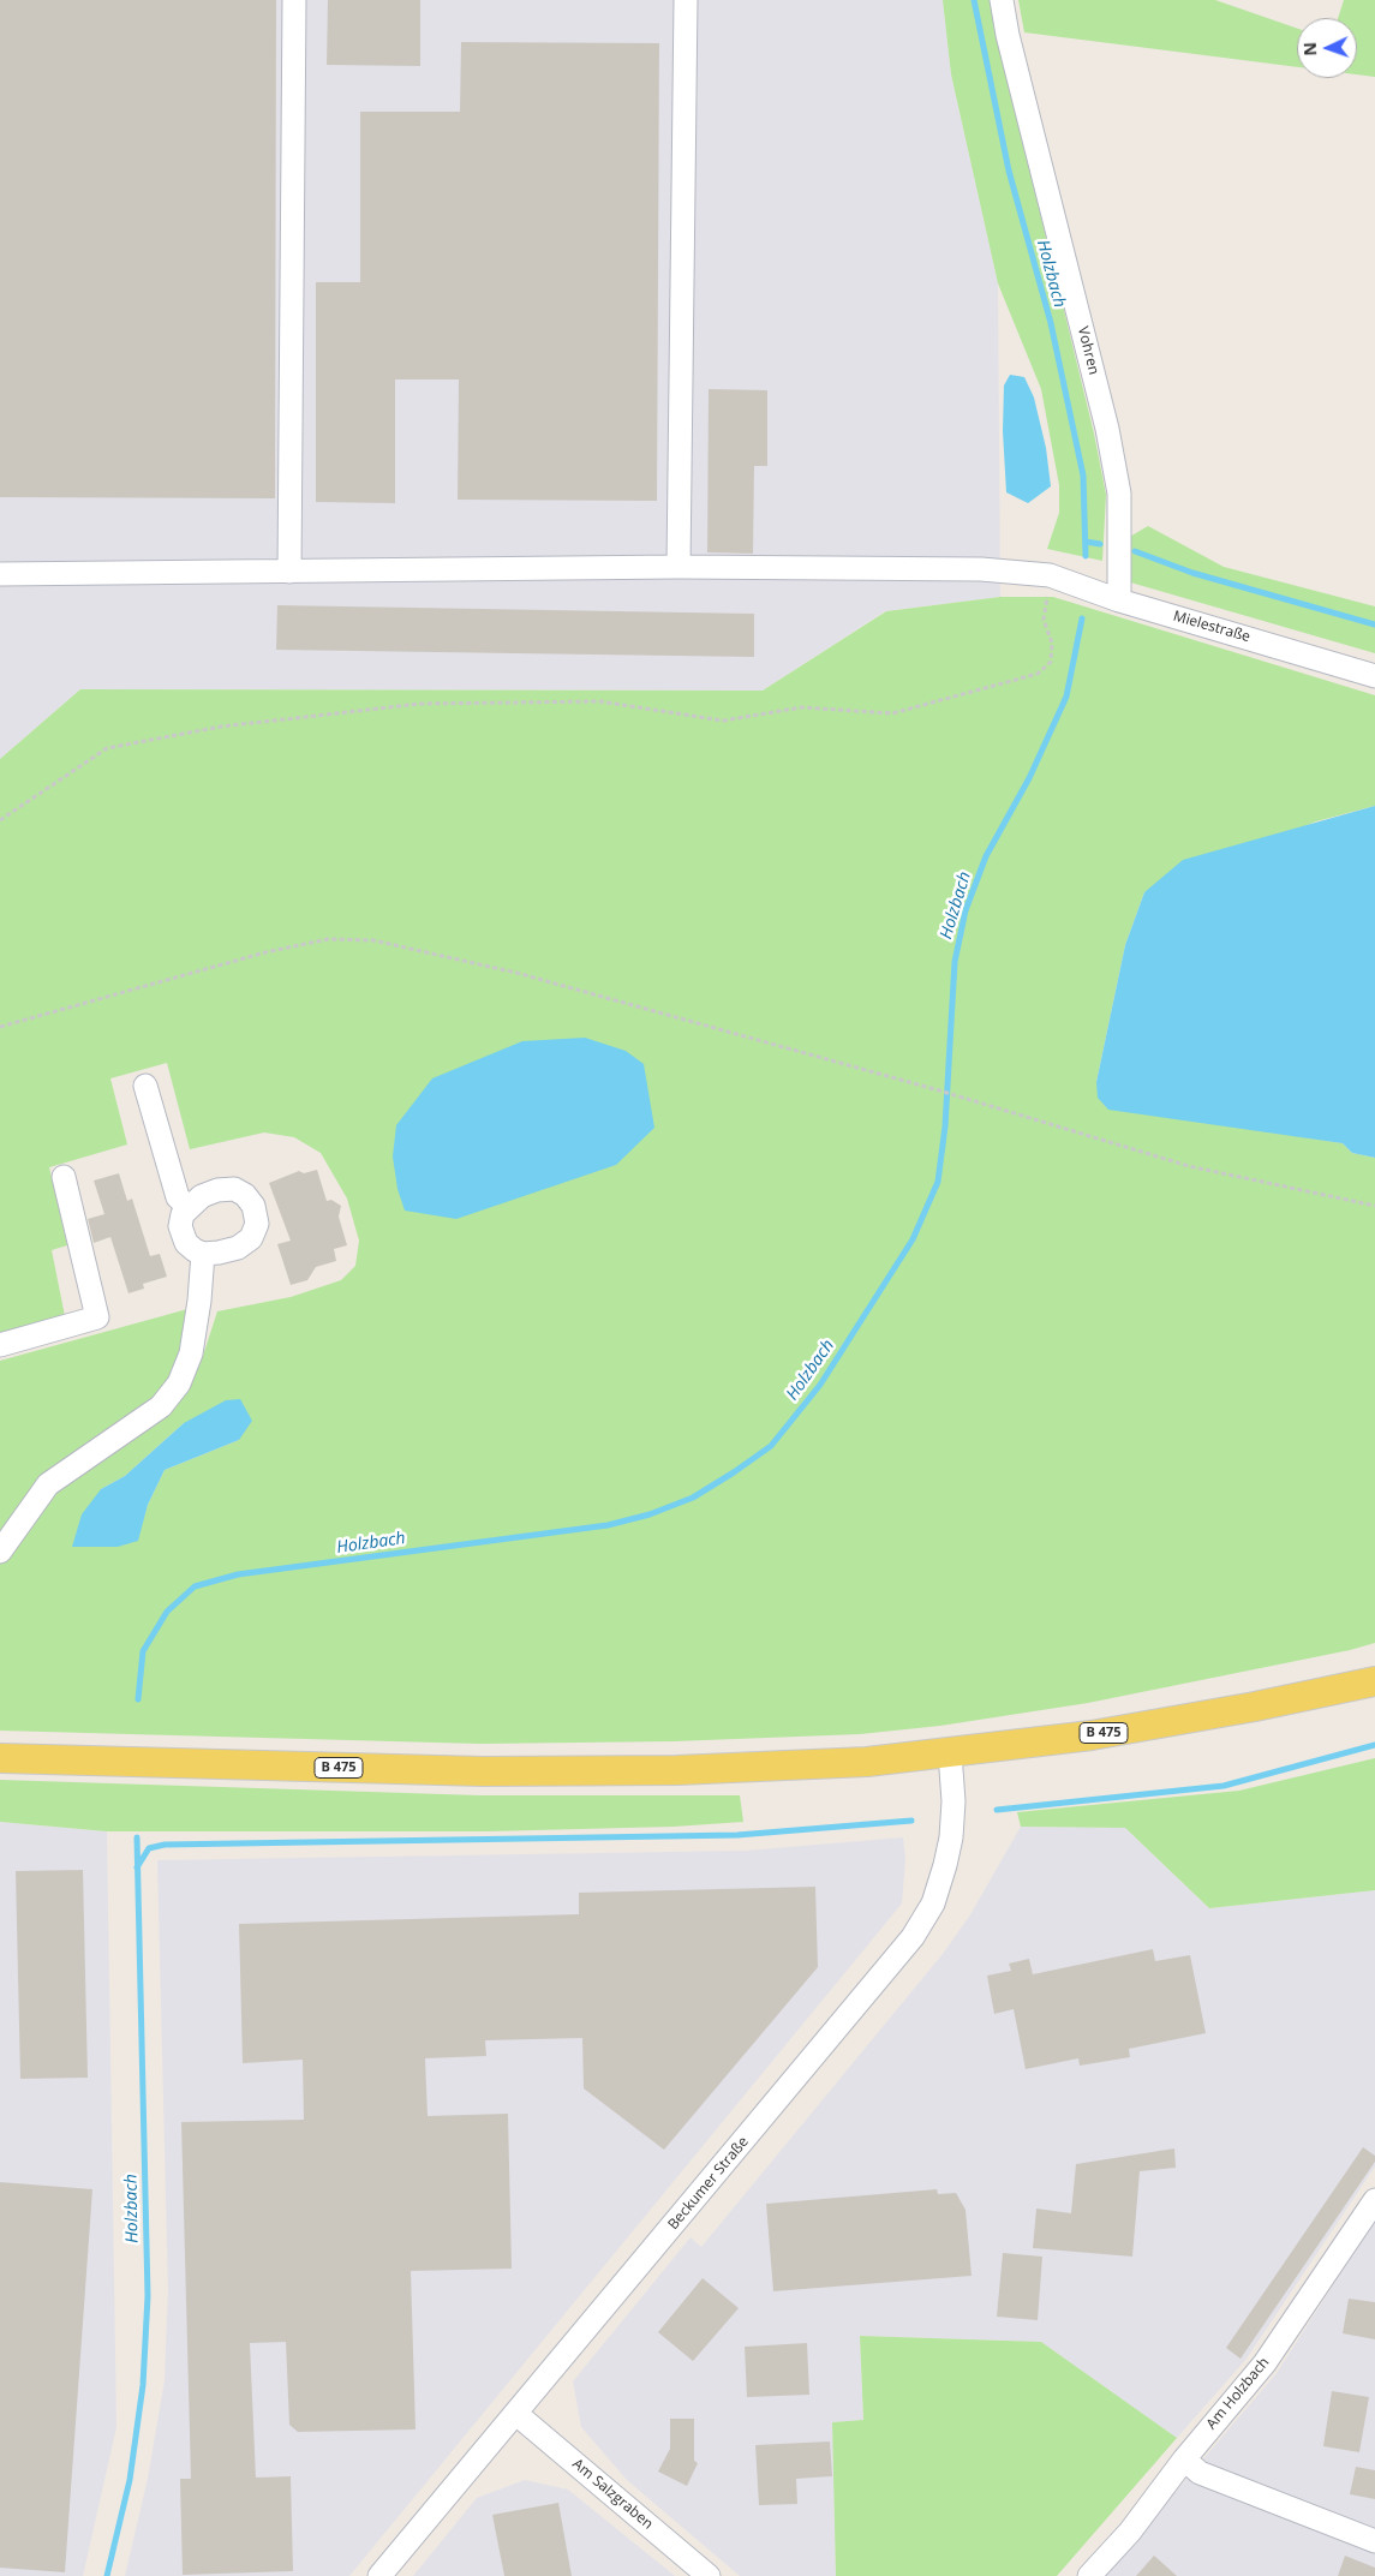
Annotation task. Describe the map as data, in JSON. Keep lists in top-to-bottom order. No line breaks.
{"streets":{"main road":["B 475"],"street":["Vohren","Mielestraße","Beckumer Straße","Am Holzbach","Am Salzgraben"]},"crossings":[["Vohren","Mielestraße"],["B 475","Beckumer Straße"],["Beckumer Straße","Am Salzgraben"]],"water":["Holzbach"],"north":"left"}
